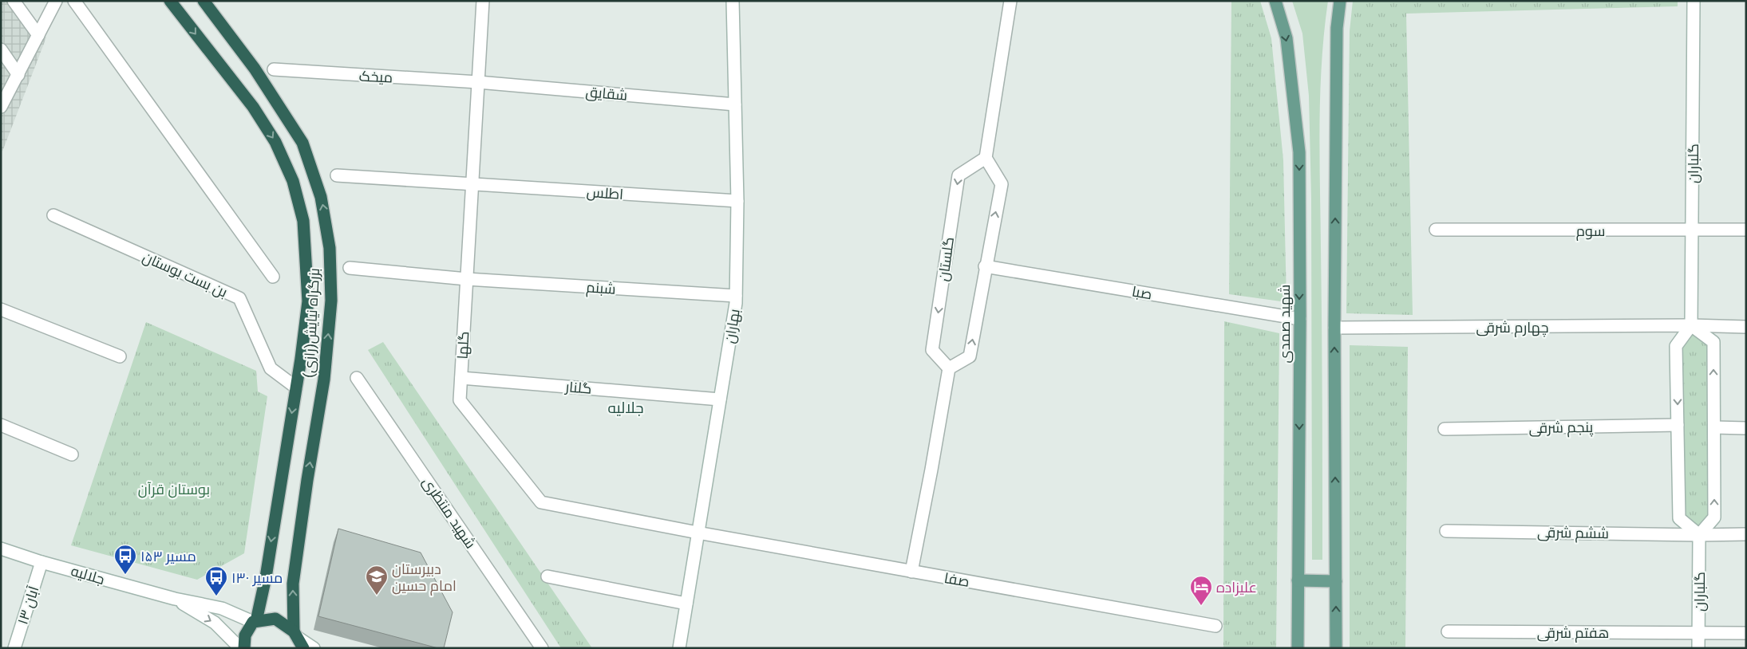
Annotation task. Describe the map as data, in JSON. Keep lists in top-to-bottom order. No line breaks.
{"streets":{"highway":["بزرگراه نیایش(رازی)"],"main road":["شهید صمدی"],"street":["میخک","شقایق","گلباران","اطلس","سوم","گلستان","بن بست بوستان","شبنم","صبا","بهاران","چهارم شرقی","گلها","گلنار","پنجم شرقی","شهید منتظری","ششم شرقی","جلالیه","صفا","۱۳ آبان","هفتم شرقی"]},"crossings":[["میخک","شقایق"],["میخک","گلها"],["شقایق","بهاران"],["شقایق","گلها"],["گلباران","سوم"],["گلباران","چهارم شرقی"],["گلباران","ششم شرقی"],["گلباران","هفتم شرقی"],["اطلس","بهاران"],["اطلس","گلها"],["بن بست بوستان","بزرگراه نیایش(رازی)"],["شبنم","بهاران"],["شبنم","گلها"],["صبا","شهید صمدی"],["بهاران","گلها"],["بهاران","گلنار"],["بهاران","صفا"],["گلها","گلنار"],["گلها","صفا"],["جلالیه","۱۳ آبان"]],"districts":["جلالیه"],"parks":["بوستان قرآن"],"places":{"bus stop":["مسیر ۱۵۳","مسیر ۱۳۰"],"school or university":["دبیرستان امام حسین"],"hotel":["علیزاده"]}}
